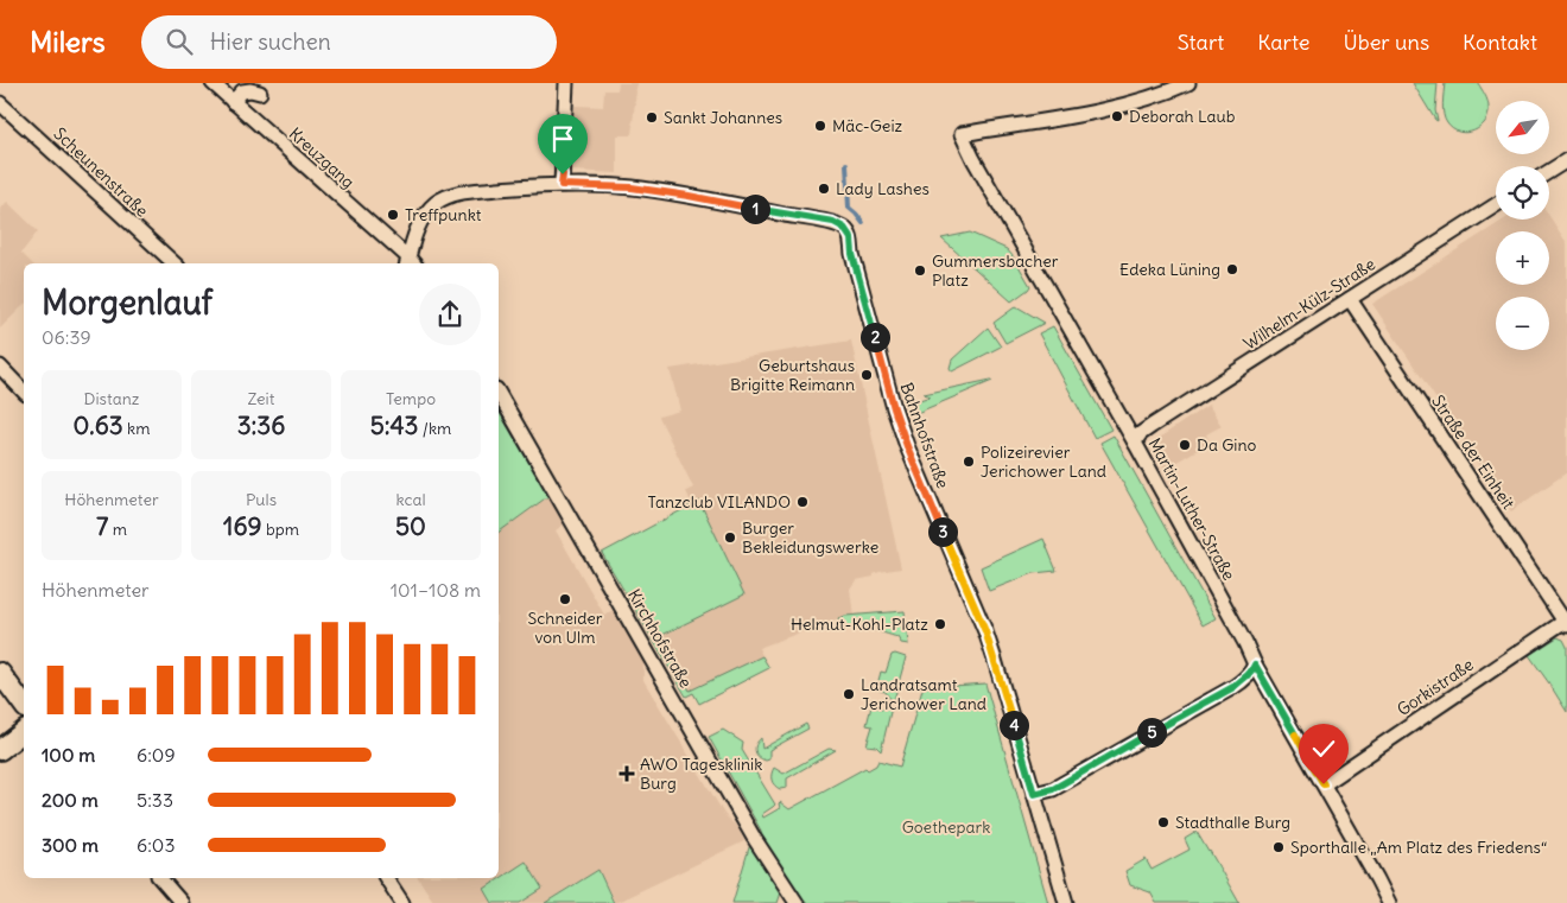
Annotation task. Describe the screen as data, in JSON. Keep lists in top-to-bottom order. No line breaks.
{"streets":{"street":["Kreuzgang","Scheunenstraße","Wilhelm-Külz-Straße","Bahnhofstraße","Straße der Einheit","Martin-Luther-Straße","Kirchhofstraße","Gorkistraße"]},"crossings":[["Wilhelm-Külz-Straße","Straße der Einheit"],["Wilhelm-Külz-Straße","Martin-Luther-Straße"],["Straße der Einheit","Gorkistraße"],["Martin-Luther-Straße","Gorkistraße"]],"parks":["Goethepark"],"places":{"other":["Deborah Laub","Sankt Johannes","Mäc-Geiz","Lady Lashes","Treffpunkt","Edeka Lüning","Gummersbacher Platz","Geburtshaus Brigitte Reimann","Da Gino","Polizeirevier Jerichower Land","Tanzclub VILANDO","Burger Bekleidungswerke","Schneider von Ulm","Helmut-Kohl-Platz","Landratsamt Jerichower Land","Stadthalle Burg","Sporthalle „Am Platz des Friedens“"],"health":["AWO Tagesklinik Burg"]},"north":"bottom left","page":{"header":"Milers","search":"Hier suchen","nav":["Start","Karte","Über uns","Kontakt"],"map_buttons":["+","−"],"pins":["1","2","3","4","5"],"heading":["Morgenlauf","06:39"],"stats":[["Distanz","0.63 km"],["Zeit","3:36"],["Tempo","5:43 /km"],["Höhenmeter","7 m"],["Puls","169 bpm"],["kcal","50"]],"chart":["Höhenmeter","101–108 m"],"list":[{"name":"100 m","note":"6:09"},{"name":"200 m","note":"5:33"},{"name":"300 m","note":"6:03"}]}}
